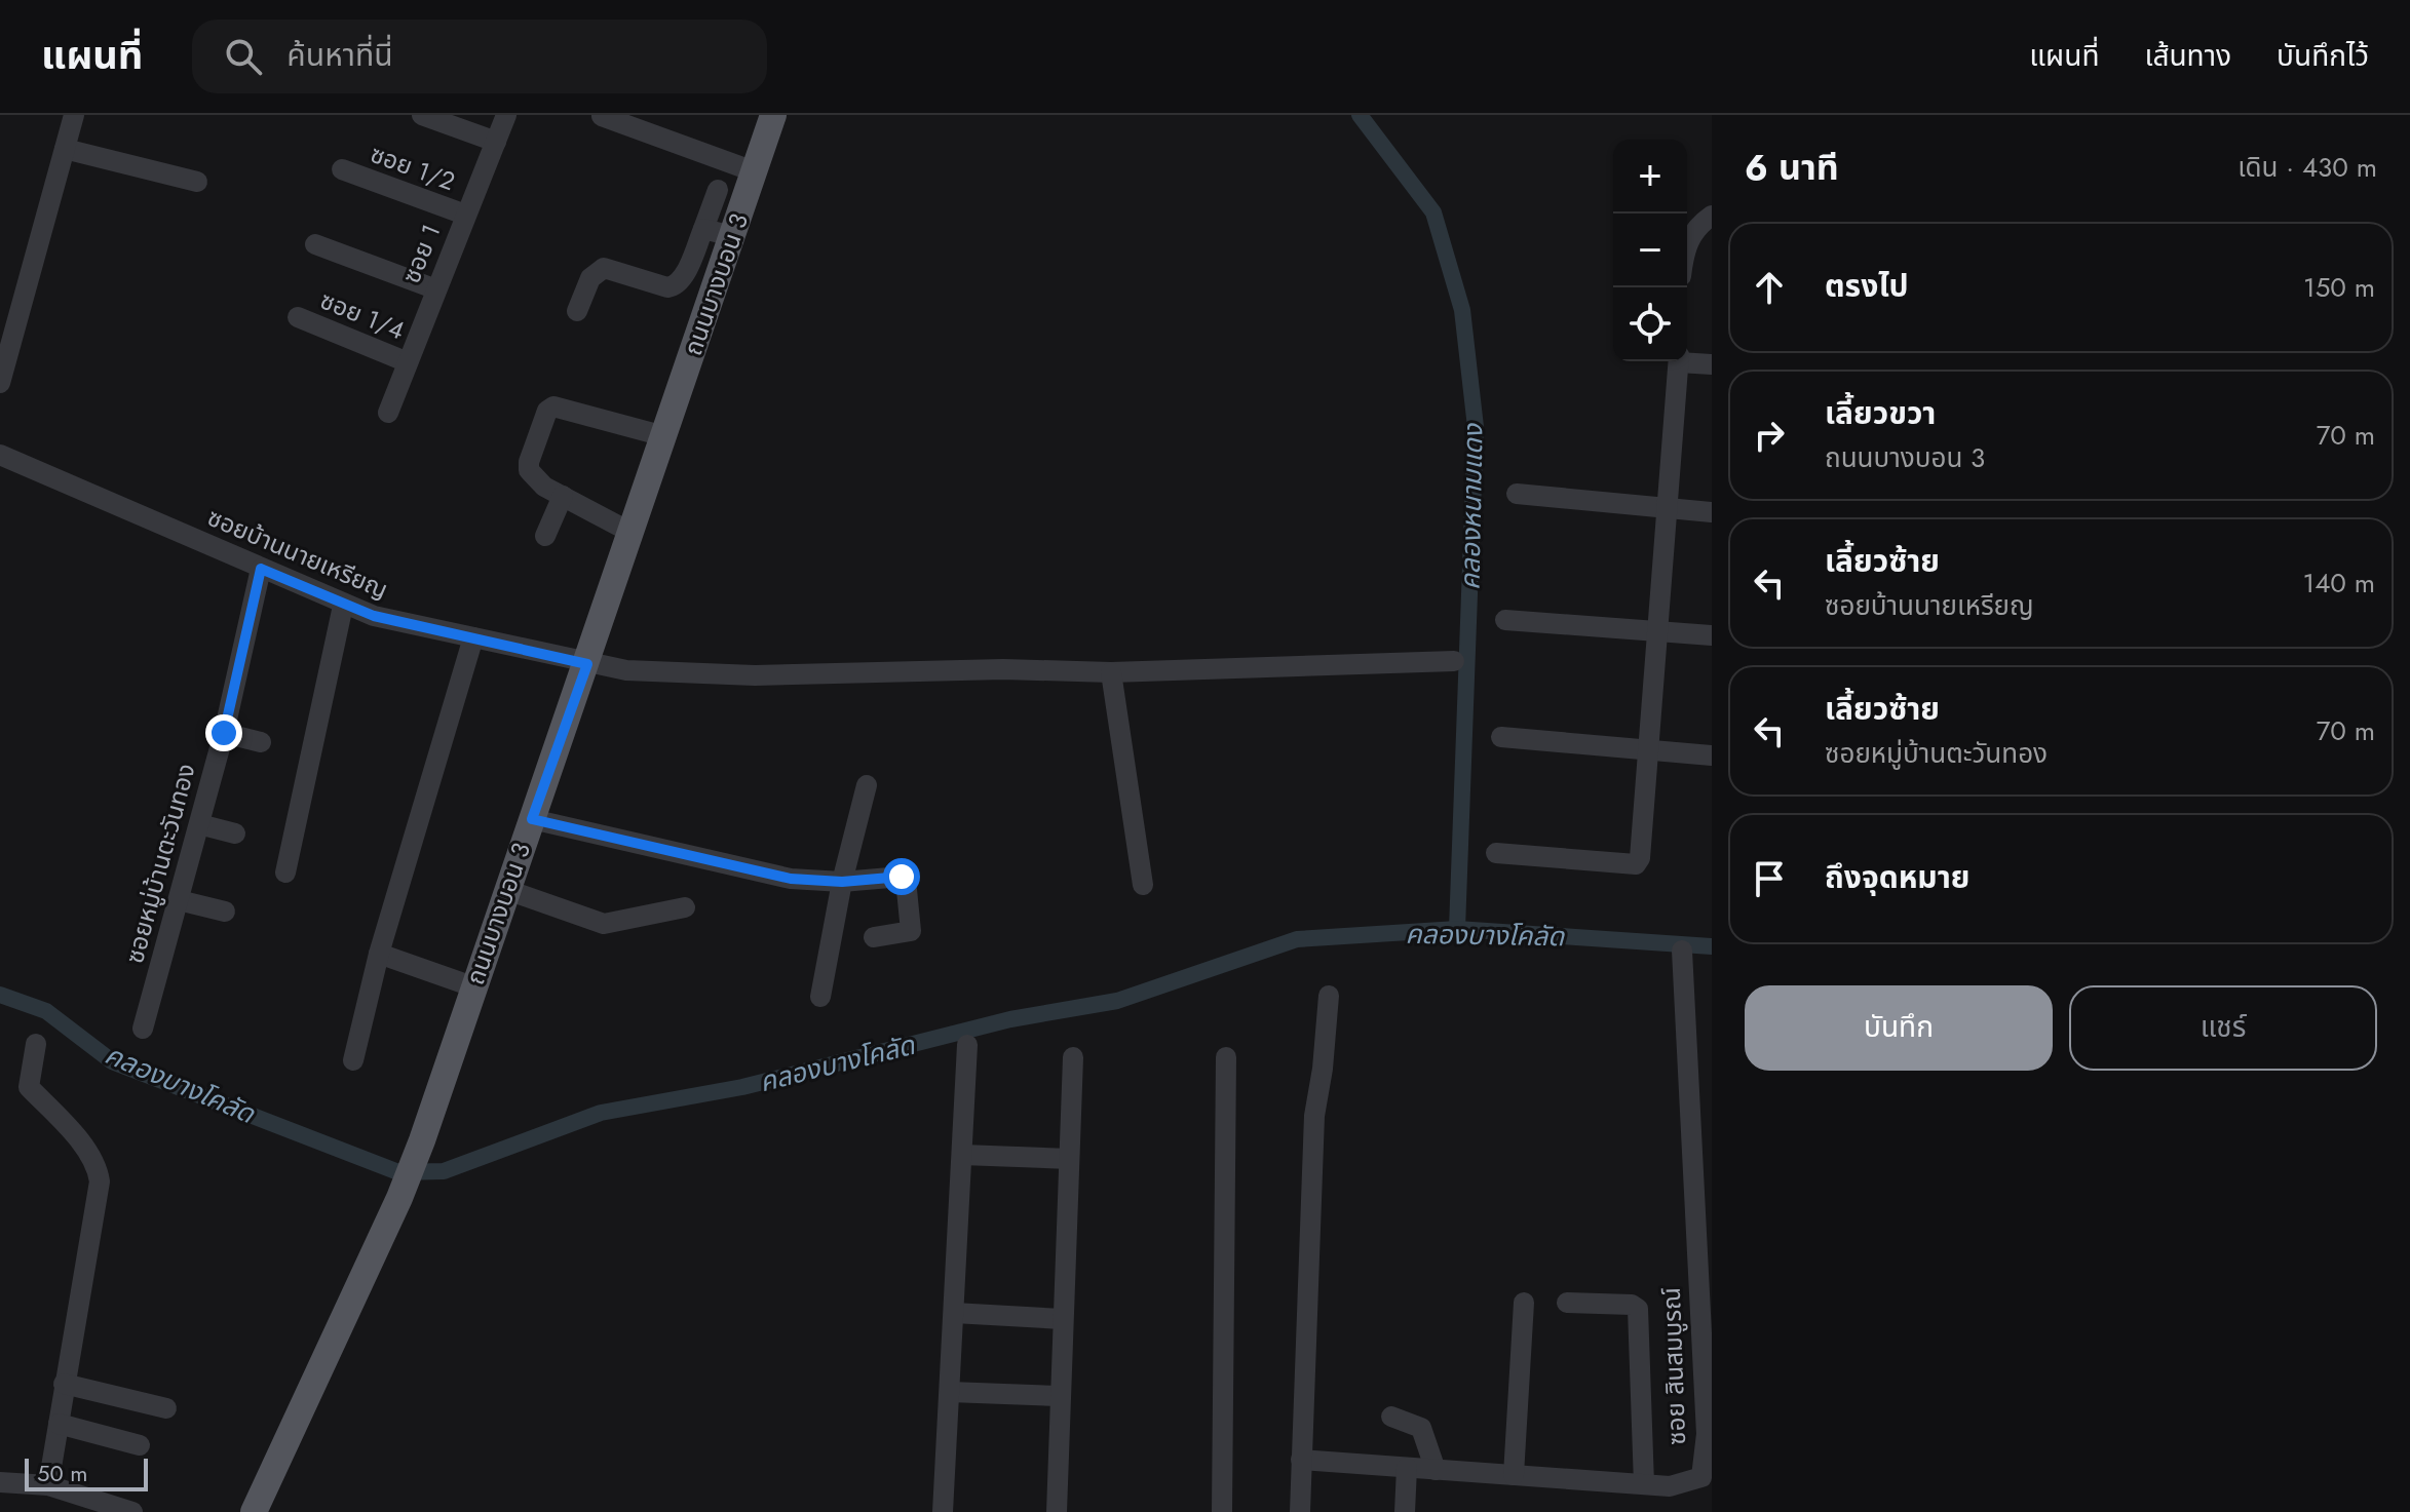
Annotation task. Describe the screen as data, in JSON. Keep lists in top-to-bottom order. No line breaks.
{"streets":{"main road":["ถนนบางบอน 3"],"street":["ซอย 1/2","ซอย 1","ซอย 1/4","ซอยบ้านนายเหรียญ","ซอยหมู่บ้านตะวันทอง","ซอย สินสมบูรณ์"]},"crossings":[["ซอย 1/2","ซอย 1"],["ซอย 1","ซอย 1/4"],["ถนนบางบอน 3","ซอยบ้านนายเหรียญ"],["ซอยบ้านนายเหรียญ","ซอยหมู่บ้านตะวันทอง"]],"water":["คลองหนามแดง","คลองบางโคลัด"],"scale_bar":"50 m","page":{"header":"แผนที่","search":"ค้นหาที่นี่","nav":["แผนที่","เส้นทาง","บันทึกไว้"],"heading":["6 นาที","เดิน · 430 m"],"map_buttons":["+","−"],"list":[["ตรงไป","150 m"],["เลี้ยวขวา","ถนนบางบอน 3","70 m"],["เลี้ยวซ้าย","ซอยบ้านนายเหรียญ","140 m"],["เลี้ยวซ้าย","ซอยหมู่บ้านตะวันทอง","70 m"],"ถึงจุดหมาย"],"buttons":["บันทึก","แชร์"],"scale":"50 m"}}
